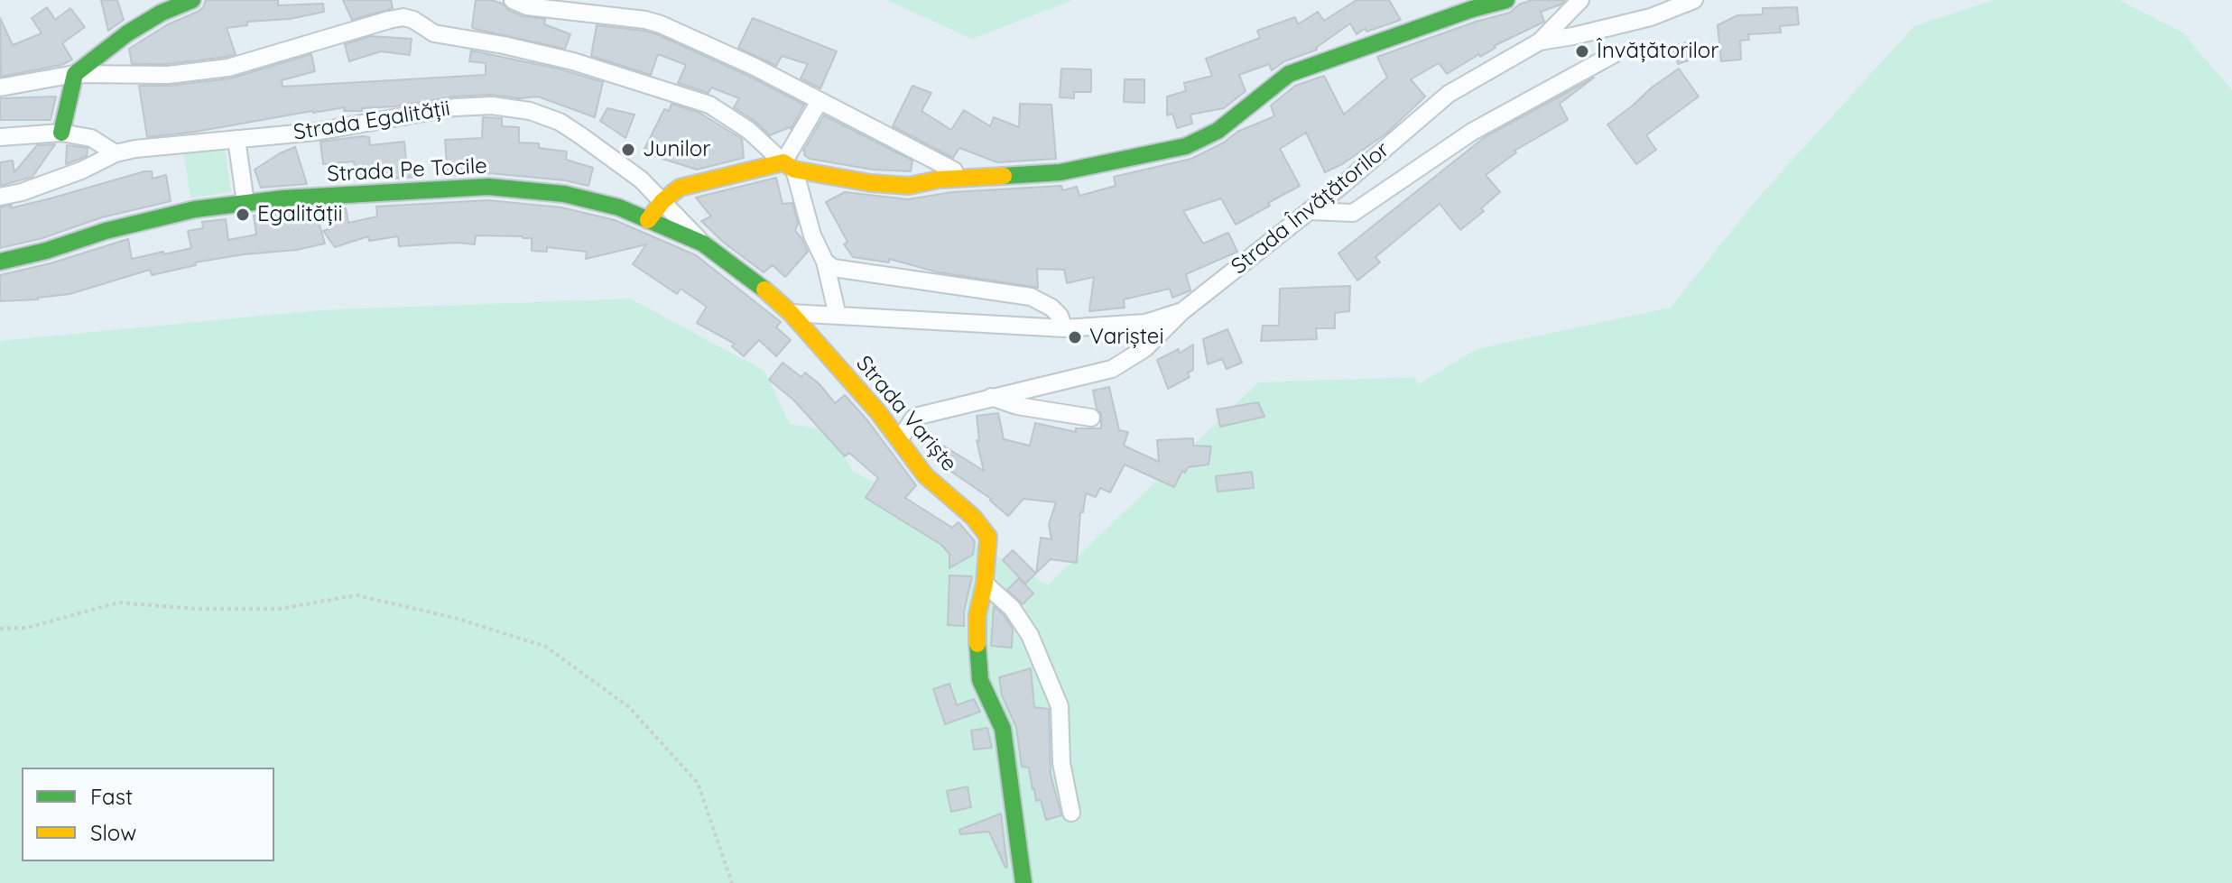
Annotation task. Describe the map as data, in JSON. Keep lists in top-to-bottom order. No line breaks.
{"streets":{"street":["Strada Egalității","Strada Pe Tocile","Strada Învățătorilor","Strada Variște"]},"crossings":[["Strada Egalității","Strada Pe Tocile"],["Strada Pe Tocile","Strada Învățătorilor"],["Strada Pe Tocile","Strada Variște"],["Strada Învățătorilor","Strada Variște"]],"places":["Învățătorilor","Junilor","Egalității","Variștei"],"legend":["Fast","Slow"]}
